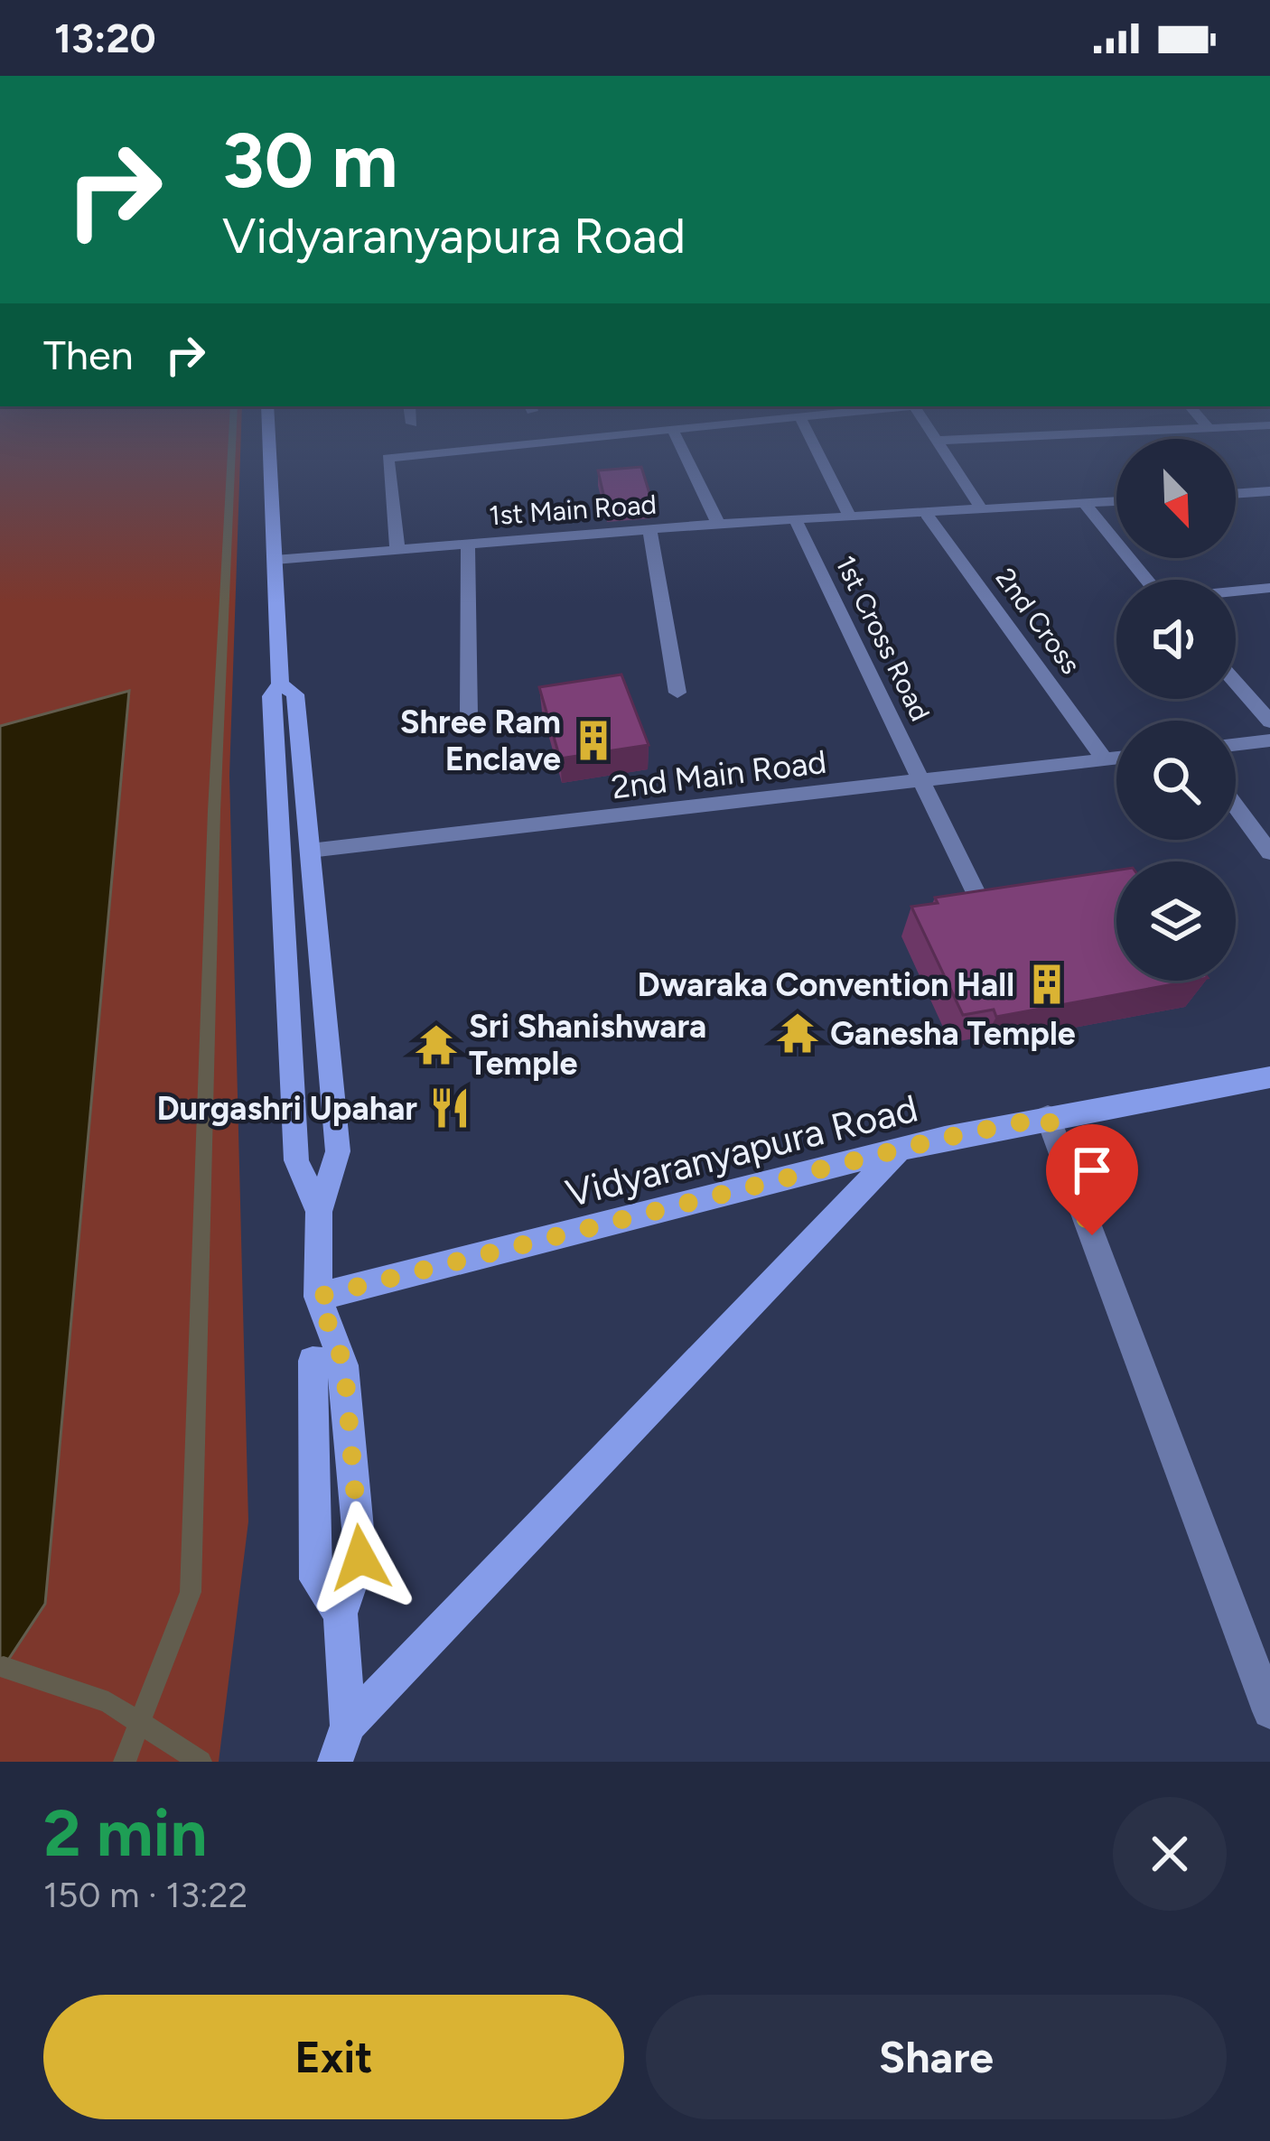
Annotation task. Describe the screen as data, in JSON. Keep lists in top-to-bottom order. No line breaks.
{"streets":{"main road":["Vidyaranyapura Road"],"street":["1st Main Road","2nd Cross","1st Cross Road","2nd Main Road"]},"crossings":[["1st Main Road","2nd Cross"],["1st Main Road","1st Cross Road"],["2nd Cross","2nd Main Road"],["1st Cross Road","2nd Main Road"]],"places":{"building":["Shree Ram Enclave","Dwaraka Convention Hall"],"temple":["Ganesha Temple","Sri Shanishwara Temple"],"restaurant":["Durgashri Upahar"]},"north":"bottom right","page":{"status":"13:20","turn":["30 m","Vidyaranyapura Road"],"then":"Then","heading":["2 min","150 m · 13:22"],"buttons":["Exit","Share"]}}
